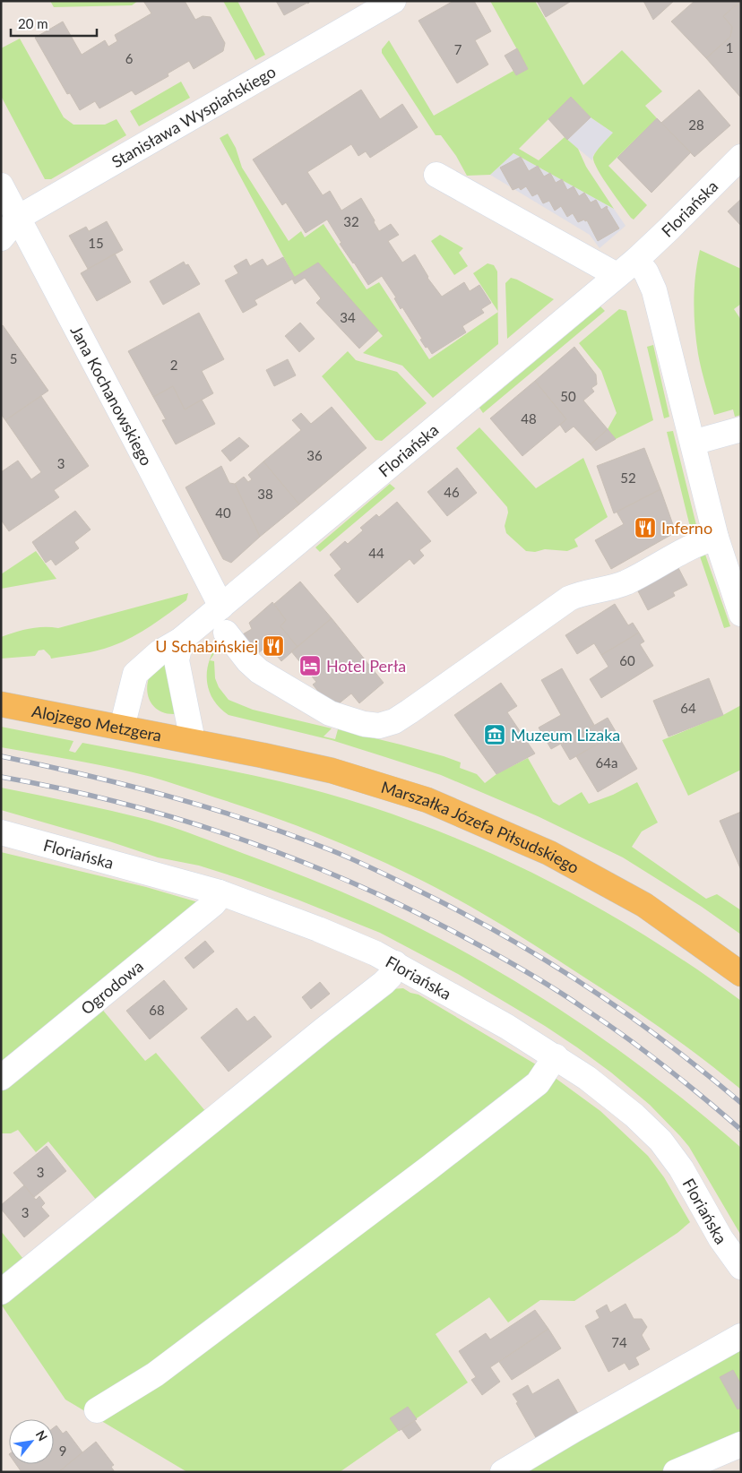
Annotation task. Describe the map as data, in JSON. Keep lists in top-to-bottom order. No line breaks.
{"streets":{"main road":["Alojzego Metzgera","Marszałka Józefa Piłsudskiego"],"street":["Stanisława Wyspiańskiego","Floriańska","Jana Kochanowskiego","Ogrodowa"]},"crossings":[["Stanisława Wyspiańskiego","Jana Kochanowskiego"],["Floriańska","Jana Kochanowskiego"],["Floriańska","Alojzego Metzgera"],["Floriańska","Ogrodowa"],["Alojzego Metzgera","Marszałka Józefa Piłsudskiego"]],"places":{"restaurant":["Inferno","U Schabińskiej"],"hotel":["Hotel Perła"],"museum":["Muzeum Lizaka"]},"house_numbers":["1","7","6","28","32","15","34","5","2","50","48","36","3","52","46","38","40","44","60","64","64a","68","3","3","74","9"],"scale_bar":"20 m","north":"top right"}
